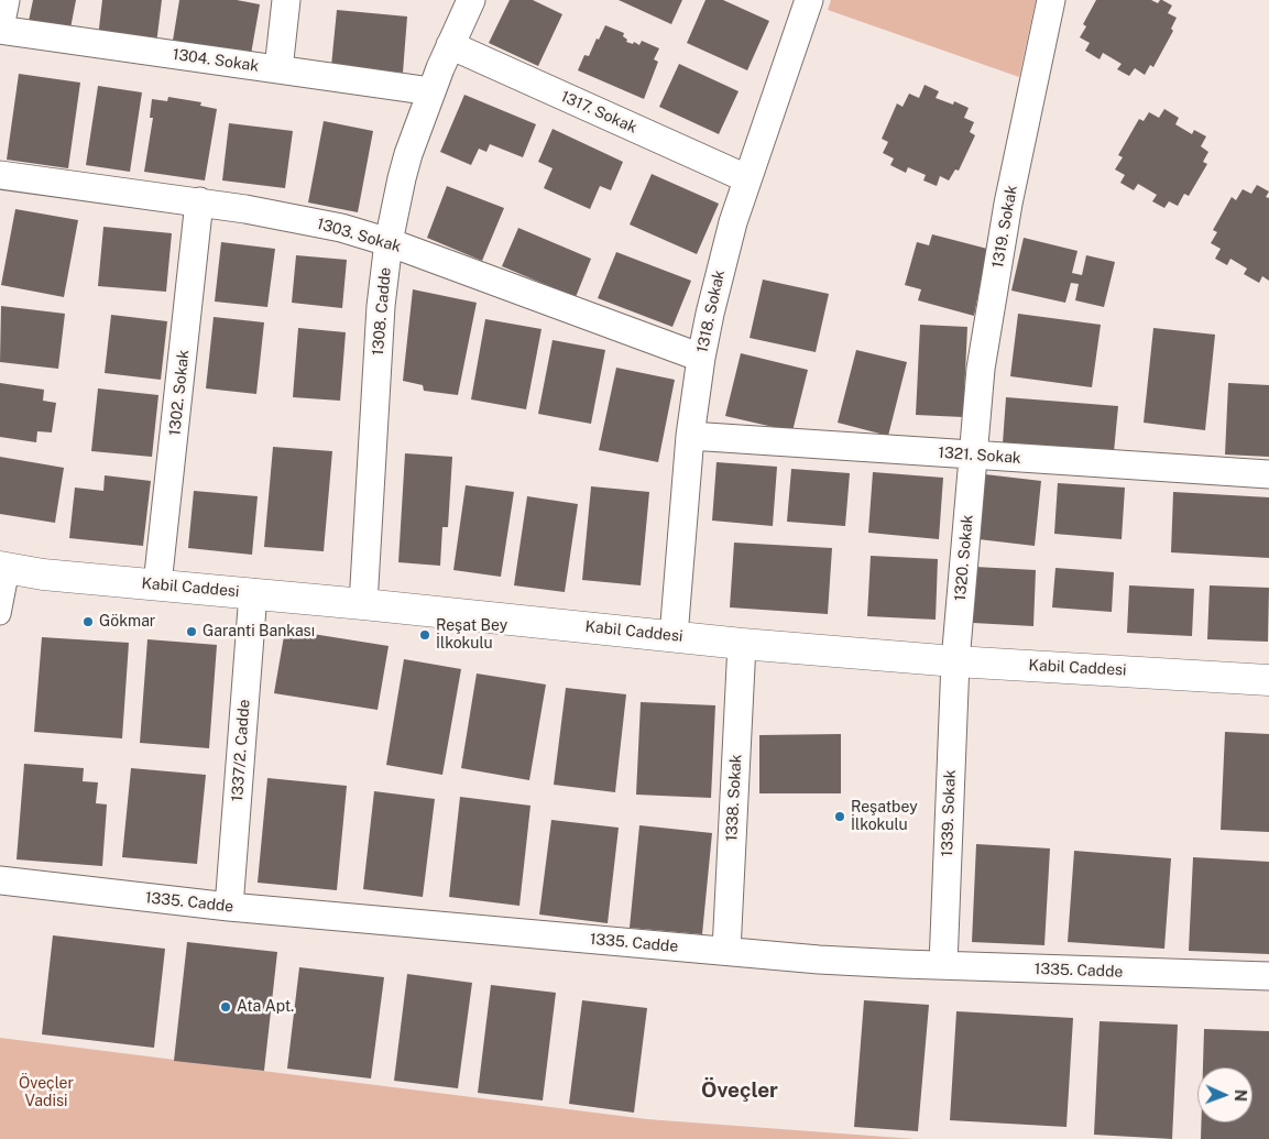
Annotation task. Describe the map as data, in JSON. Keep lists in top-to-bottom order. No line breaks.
{"streets":{"main road":["Kabil Caddesi"],"street":["1304. Sokak","1317. Sokak","1319. Sokak","1303. Sokak","1308. Cadde","1318. Sokak","1302. Sokak","1321. Sokak","1320. Sokak","1337/2. Cadde","1338. Sokak","1339. Sokak","1335. Cadde"]},"crossings":[["1304. Sokak","1308. Cadde"],["1317. Sokak","1308. Cadde"],["1317. Sokak","1318. Sokak"],["1319. Sokak","1321. Sokak"],["1319. Sokak","1320. Sokak"],["1303. Sokak","1308. Cadde"],["1303. Sokak","1318. Sokak"],["1303. Sokak","1302. Sokak"],["1308. Cadde","Kabil Caddesi"],["1318. Sokak","1321. Sokak"],["1318. Sokak","Kabil Caddesi"],["1302. Sokak","Kabil Caddesi"],["1321. Sokak","1320. Sokak"],["1320. Sokak","Kabil Caddesi"],["1320. Sokak","1339. Sokak"],["Kabil Caddesi","1337/2. Cadde"],["Kabil Caddesi","1338. Sokak"],["Kabil Caddesi","1339. Sokak"],["1337/2. Cadde","1335. Cadde"],["1338. Sokak","1335. Cadde"],["1339. Sokak","1335. Cadde"]],"districts":["Öveçler"],"parks":["Öveçler Vadisi"],"places":["Gökmar","Garanti Bankası","Reşat Bey İlkokulu","Reşatbey İlkokulu","Ata Apt."],"north":"right"}
